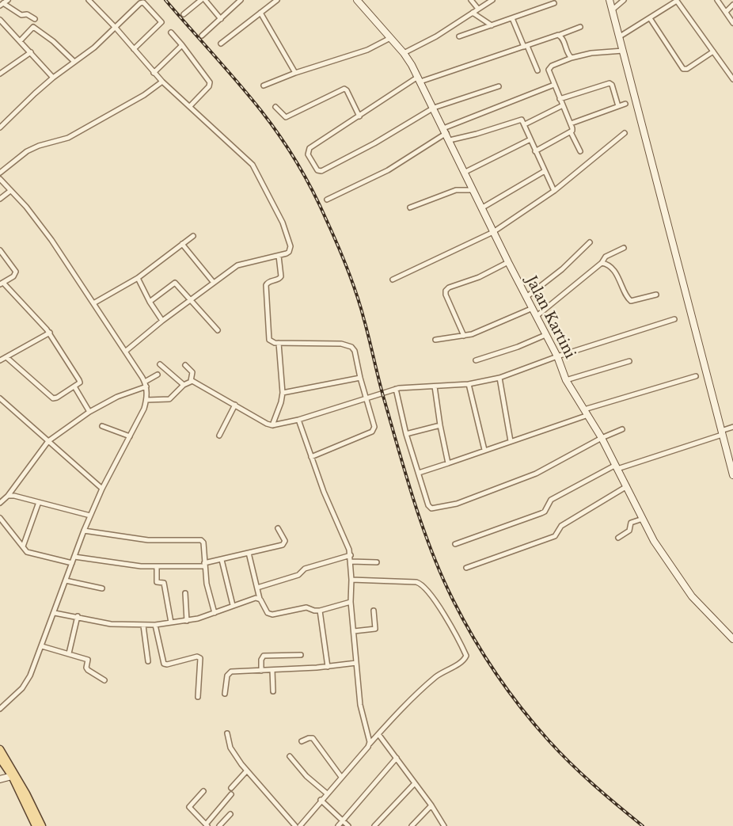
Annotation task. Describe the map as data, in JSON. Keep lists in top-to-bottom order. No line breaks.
{"streets":{"street":["Jalan Kartini"]}}
